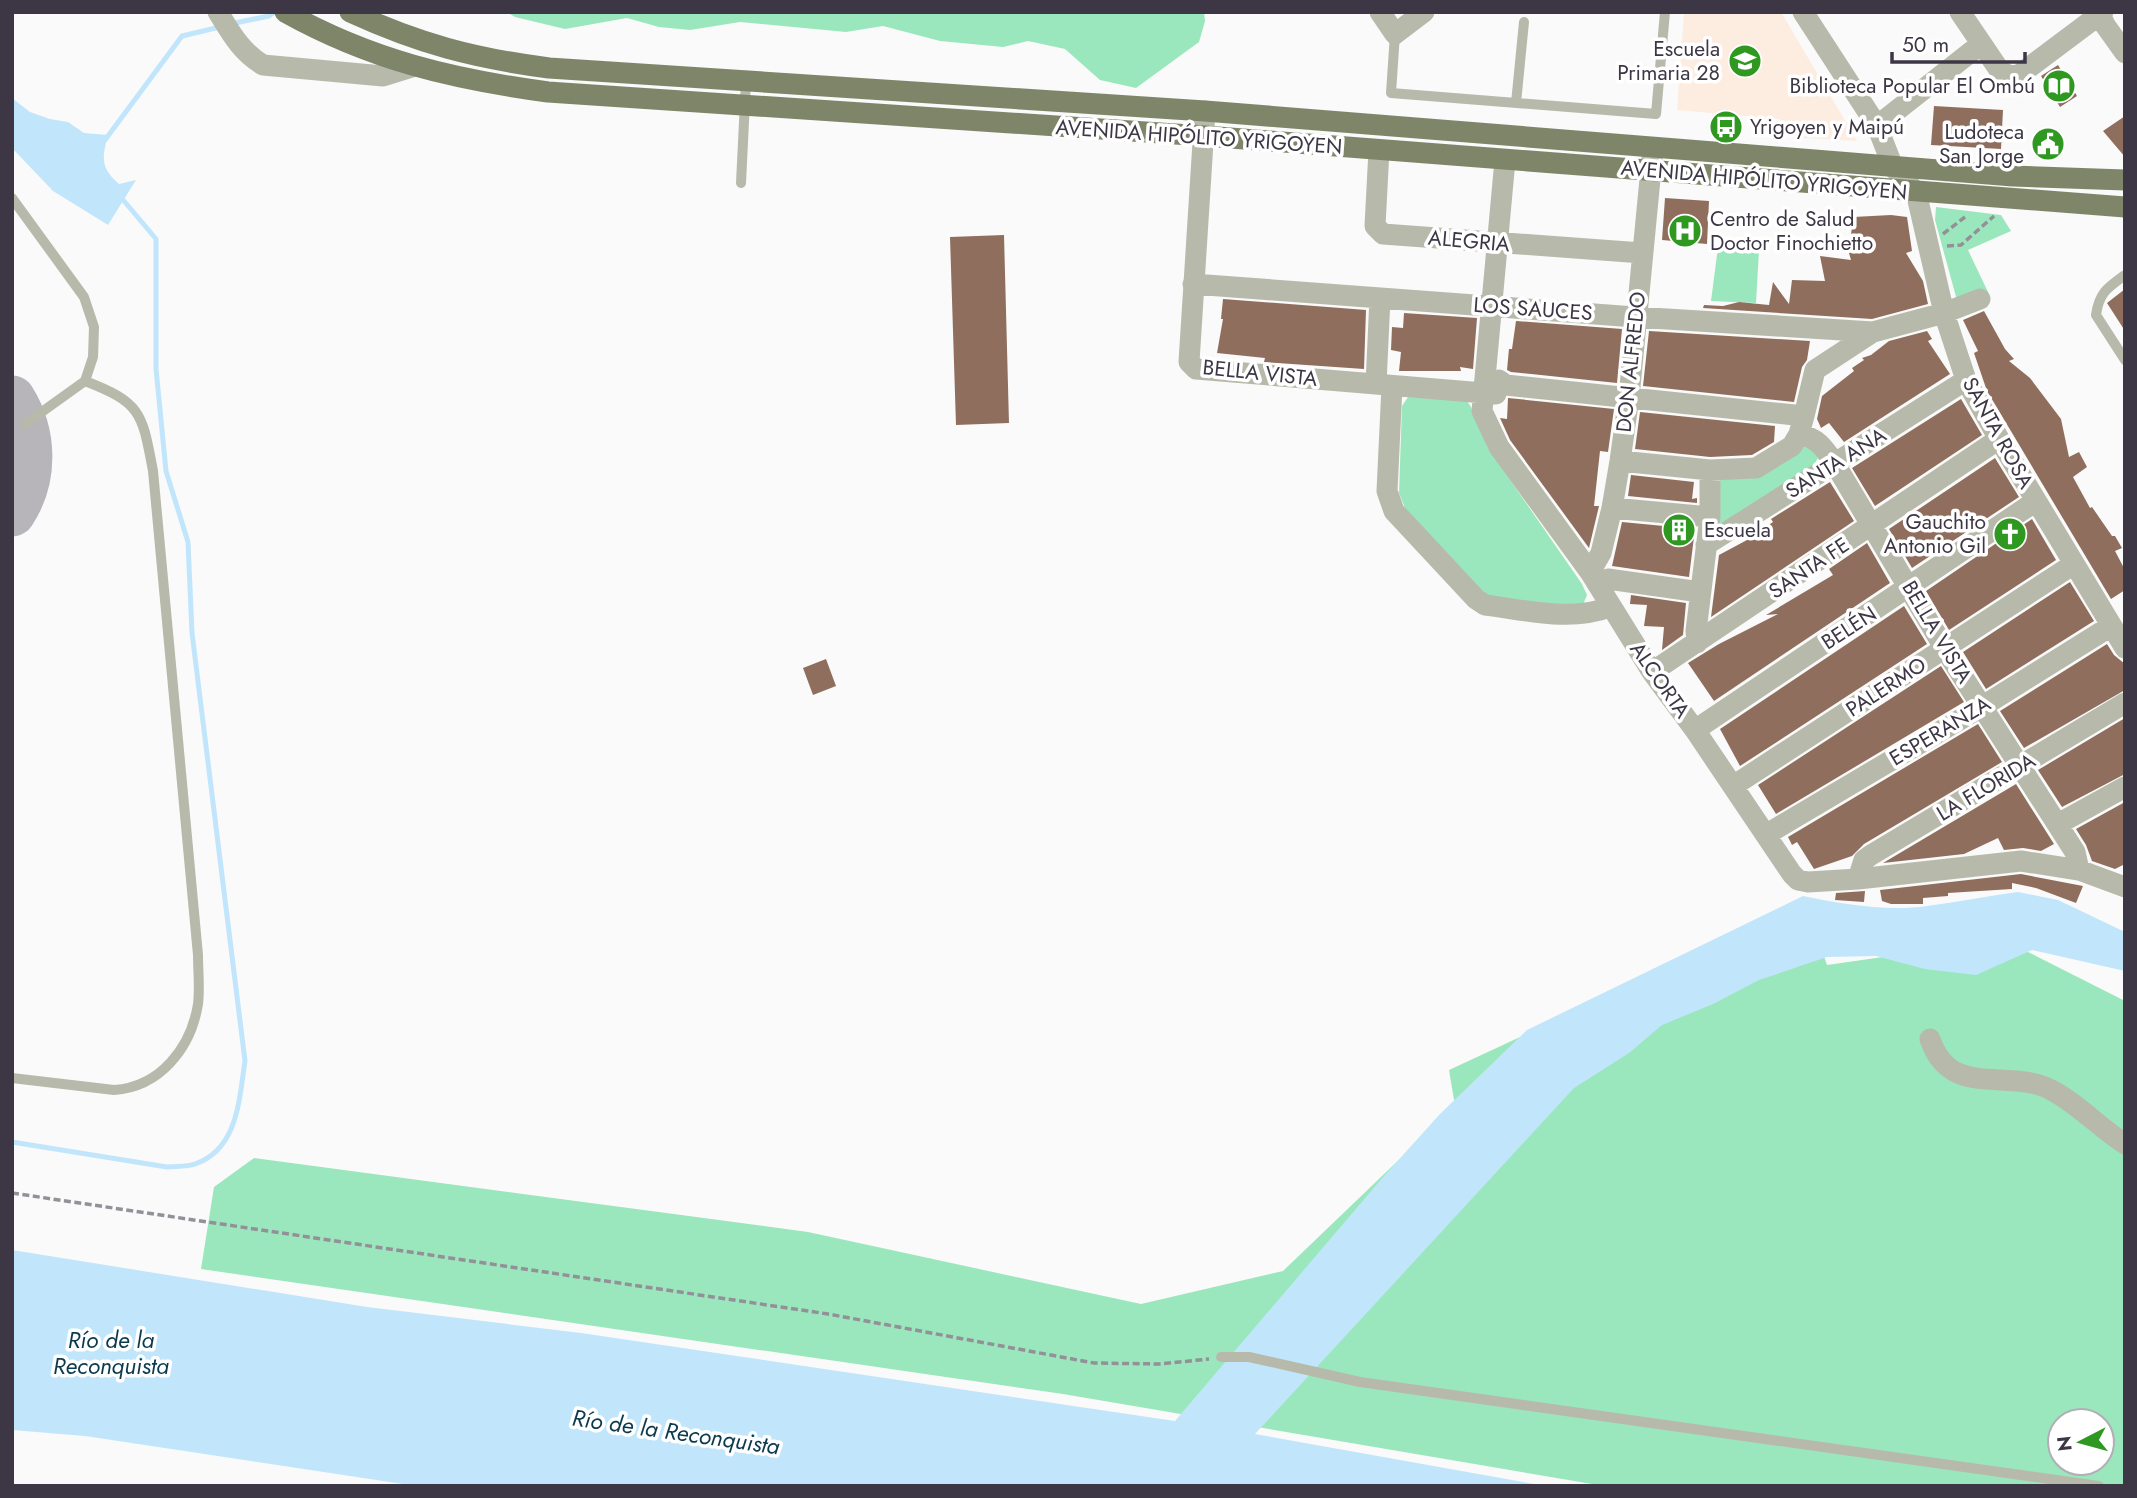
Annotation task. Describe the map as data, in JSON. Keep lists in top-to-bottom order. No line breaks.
{"streets":{"main road":["AVENIDA HIPÓLITO YRIGOYEN"],"street":["ALEGRIA","LOS SAUCES","DON ALFREDO","BELLA VISTA","SANTA ROSA","SANTA ANA","SANTA FE","BELÉN","ALCORTA","PALERMO","ESPERANZA","LA FLORIDA"]},"crossings":[["AVENIDA HIPÓLITO YRIGOYEN","ALEGRIA"],["AVENIDA HIPÓLITO YRIGOYEN","DON ALFREDO"],["AVENIDA HIPÓLITO YRIGOYEN","BELLA VISTA"],["AVENIDA HIPÓLITO YRIGOYEN","SANTA ROSA"],["AVENIDA HIPÓLITO YRIGOYEN","ALCORTA"],["ALEGRIA","DON ALFREDO"],["ALEGRIA","ALCORTA"],["LOS SAUCES","DON ALFREDO"],["LOS SAUCES","BELLA VISTA"],["LOS SAUCES","SANTA ROSA"],["LOS SAUCES","ALCORTA"],["DON ALFREDO","BELLA VISTA"],["DON ALFREDO","ALCORTA"],["BELLA VISTA","SANTA ANA"],["BELLA VISTA","SANTA FE"],["BELLA VISTA","BELÉN"],["BELLA VISTA","ALCORTA"],["BELLA VISTA","PALERMO"],["BELLA VISTA","ESPERANZA"],["BELLA VISTA","LA FLORIDA"],["SANTA ROSA","SANTA ANA"],["SANTA ROSA","SANTA FE"],["SANTA ROSA","BELÉN"],["SANTA ROSA","PALERMO"],["SANTA ROSA","ESPERANZA"],["SANTA FE","ALCORTA"],["BELÉN","ALCORTA"],["ALCORTA","PALERMO"],["ALCORTA","ESPERANZA"],["ALCORTA","LA FLORIDA"]],"water":["Río de la Reconquista"],"places":{"school or university":["Escuela Primaria 28"],"library":["Biblioteca Popular El Ombú"],"bus stop":["Yrigoyen y Maipú"],"public building":["Ludoteca San Jorge"],"hospital":["Centro de Salud Doctor Finochietto"],"building":["Escuela"],"church":["Gauchito Antonio Gil"]},"scale_bar":"50 m","north":"left"}
